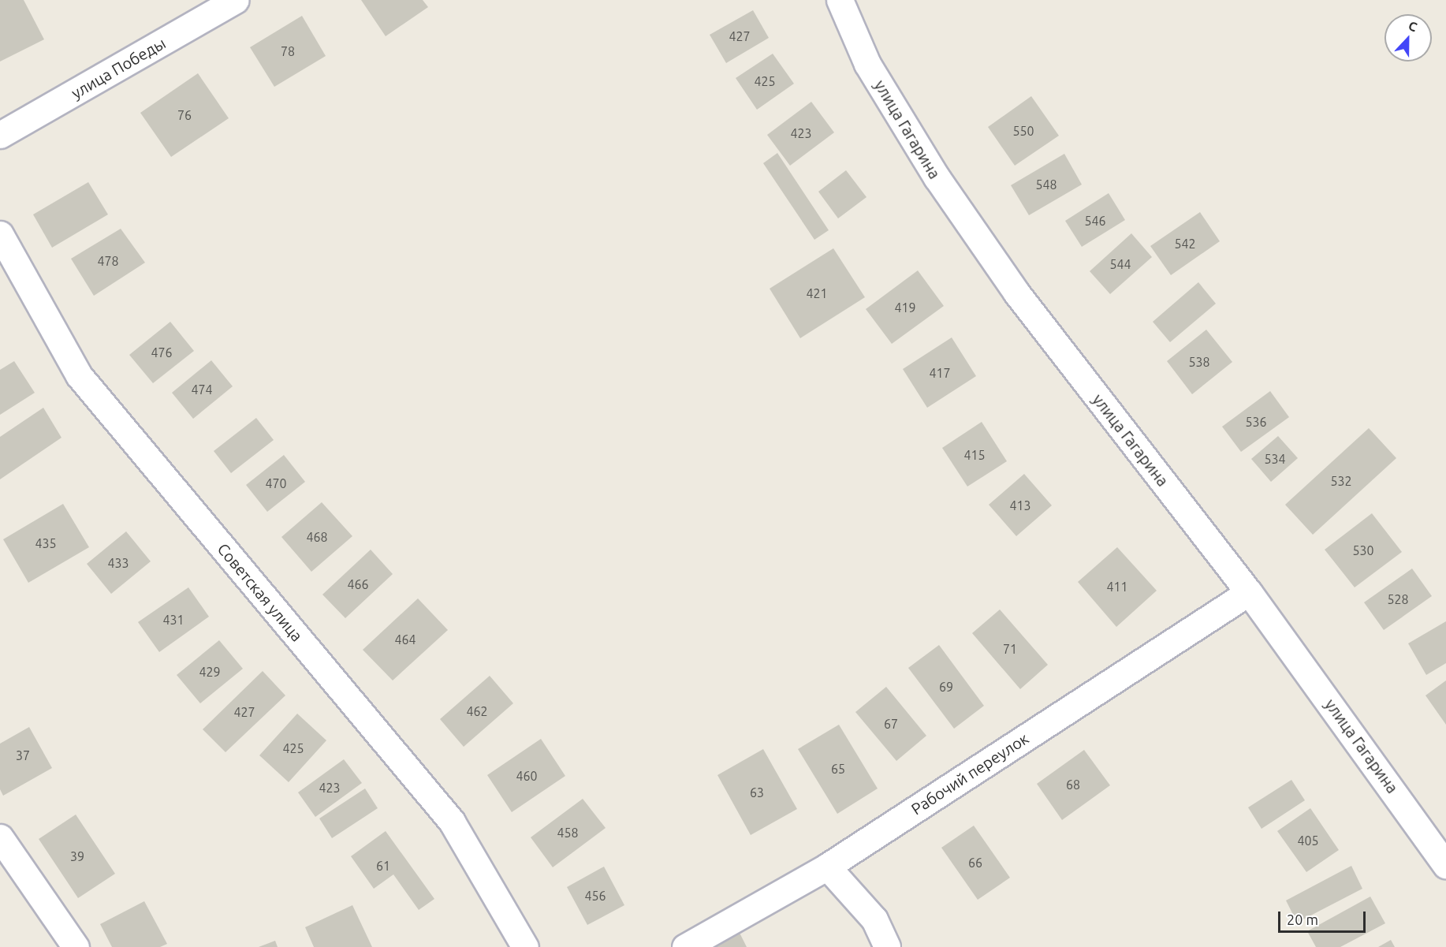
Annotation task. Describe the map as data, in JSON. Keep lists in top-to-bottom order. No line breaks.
{"streets":{"street":["улица Победы","улица Гагарина","Советская улица","Рабочий переулок"]},"crossings":[["улица Гагарина","Рабочий переулок"]],"house_numbers":["427","78","425","76","550","423","548","546","542","478","544","421","419","476","538","417","474","536","415","534","532","470","413","468","435","530","433","466","411","528","431","464","71","429","69","462","427","67","425","37","65","460","68","423","63","458","405","39","66","61","456"],"scale_bar":"20 m","north":"top"}
